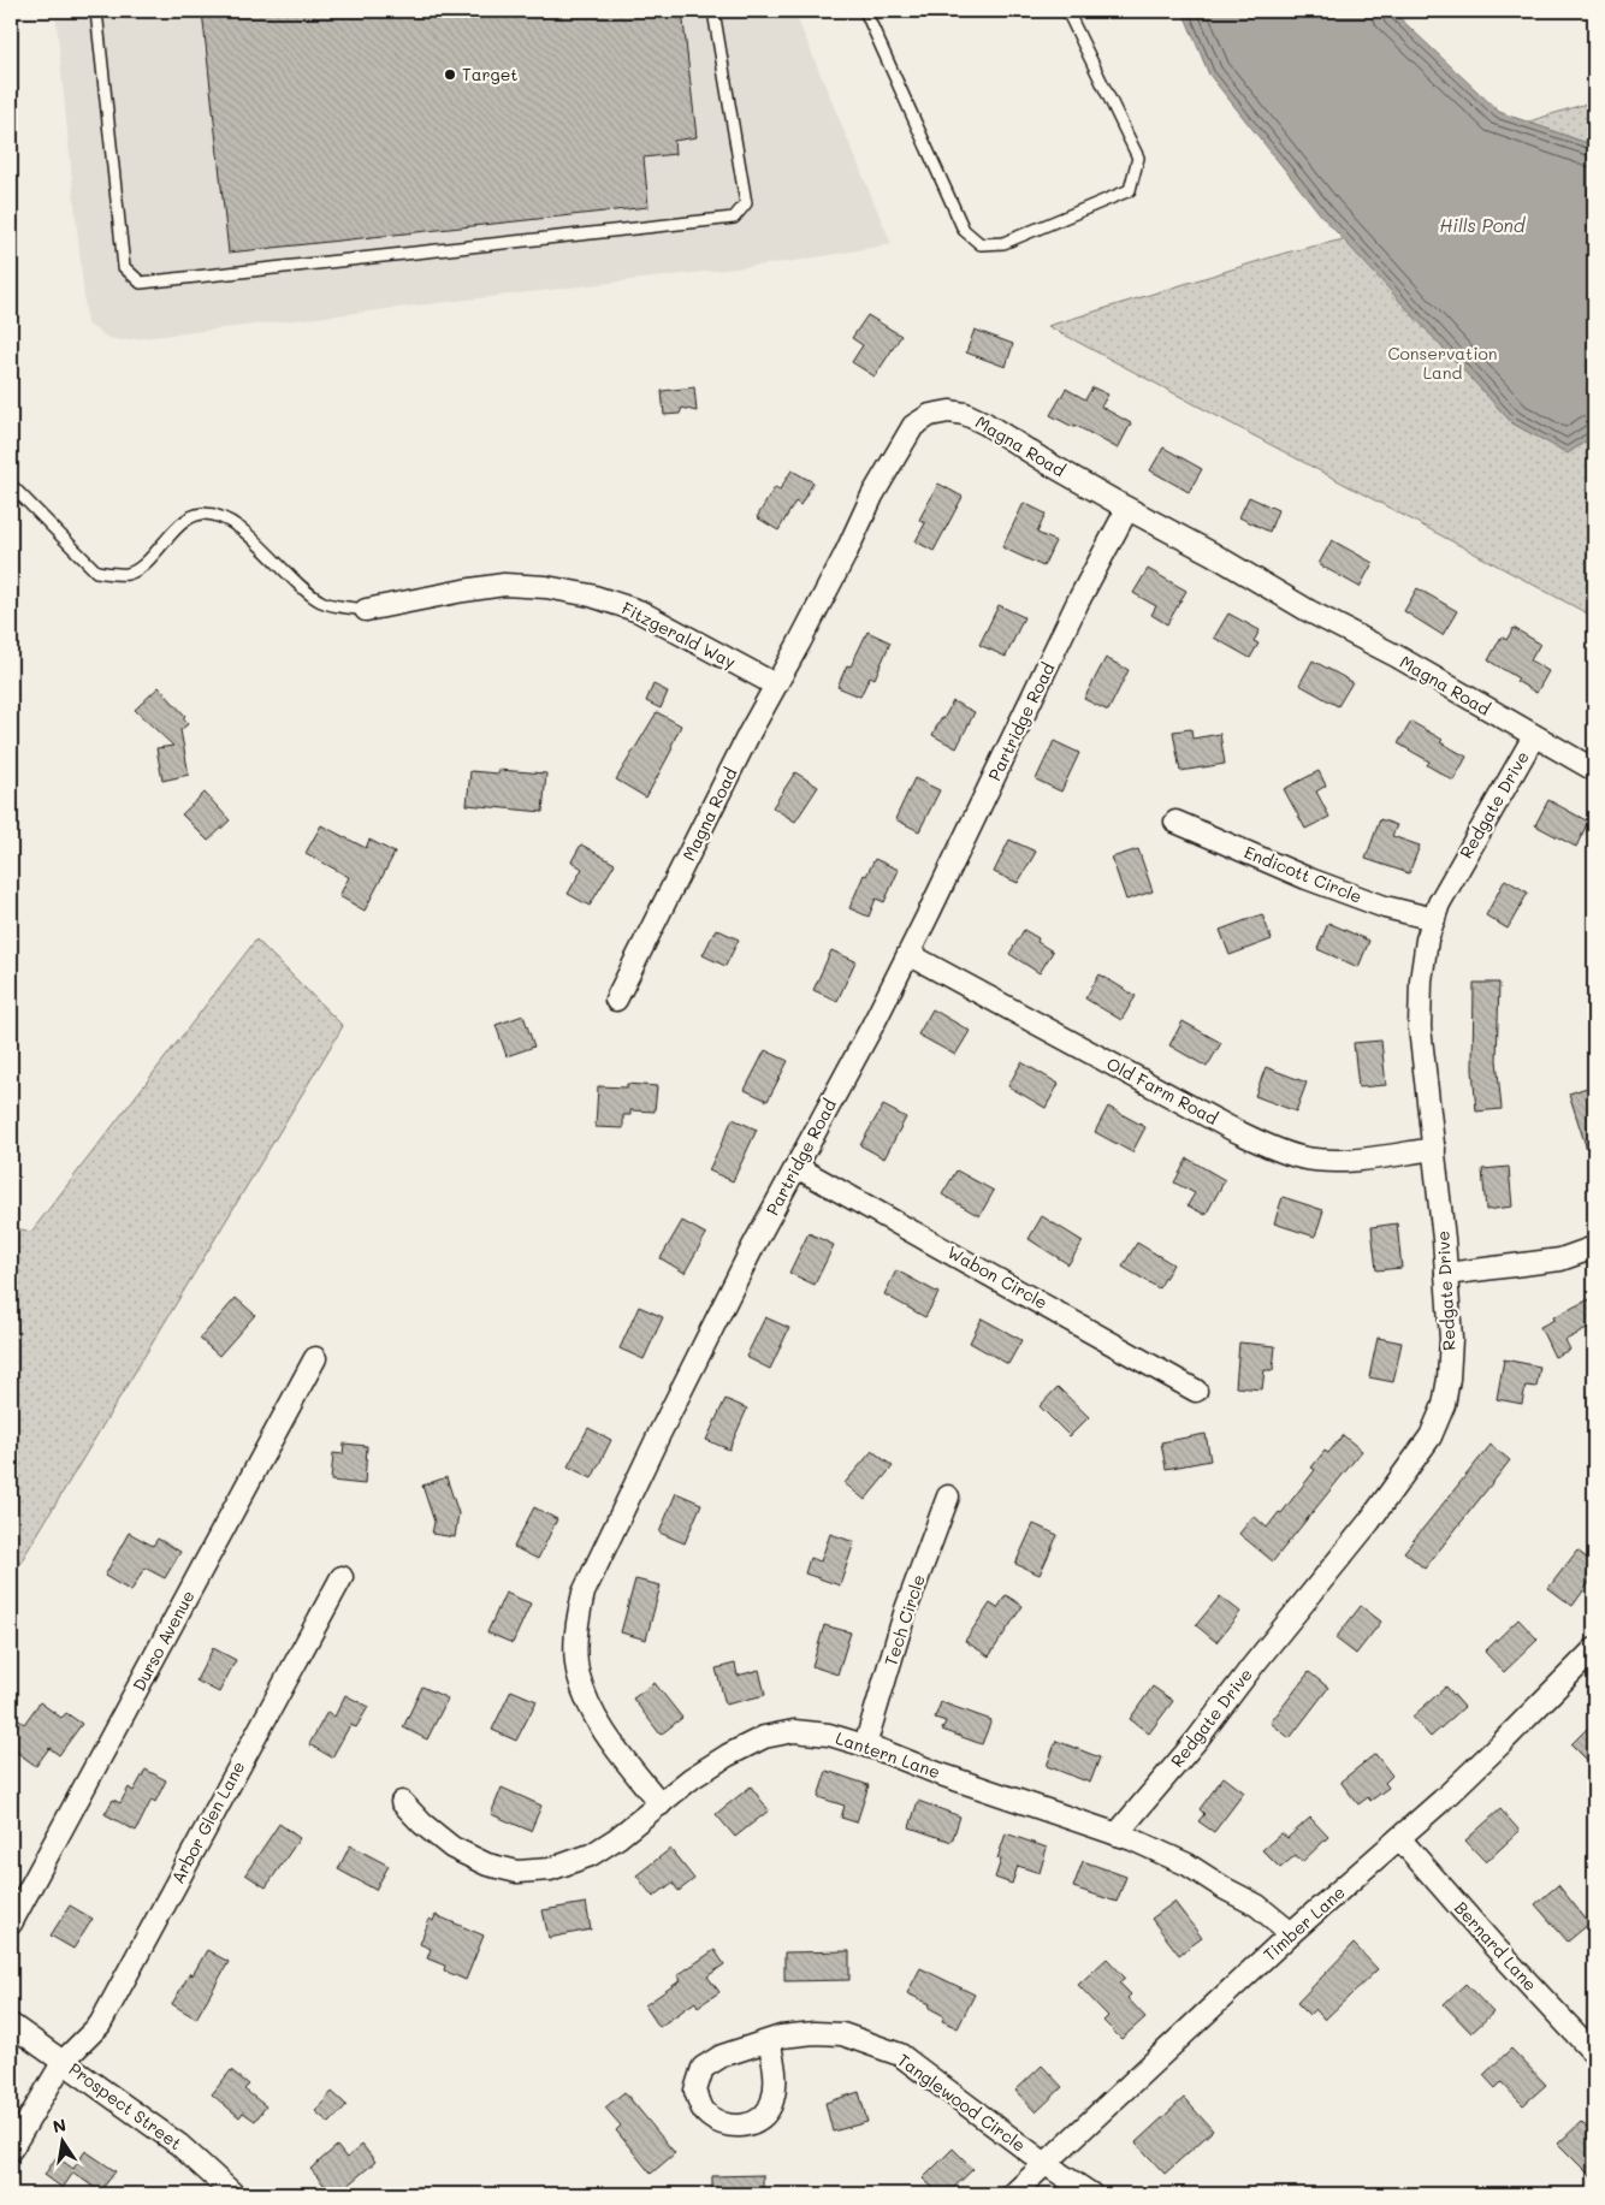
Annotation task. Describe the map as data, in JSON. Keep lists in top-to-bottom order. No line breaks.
{"streets":{"street":["Magna Road","Fitzgerald Way","Partridge Road","Redgate Drive","Endicott Circle","Old Farm Road","Wabon Circle","Tech Circle","Durso Avenue","Lantern Lane","Arbor Glen Lane","Timber Lane","Bernard Lane","Tanglewood Circle","Prospect Street"]},"crossings":[["Magna Road","Fitzgerald Way"],["Magna Road","Partridge Road"],["Magna Road","Redgate Drive"],["Partridge Road","Old Farm Road"],["Partridge Road","Wabon Circle"],["Partridge Road","Lantern Lane"],["Redgate Drive","Endicott Circle"],["Redgate Drive","Old Farm Road"],["Redgate Drive","Lantern Lane"],["Tech Circle","Lantern Lane"],["Lantern Lane","Timber Lane"],["Arbor Glen Lane","Prospect Street"],["Timber Lane","Bernard Lane"],["Timber Lane","Tanglewood Circle"]],"water":["Hills Pond"],"parks":["Conservation Land"],"places":["Target"],"north":"top"}
